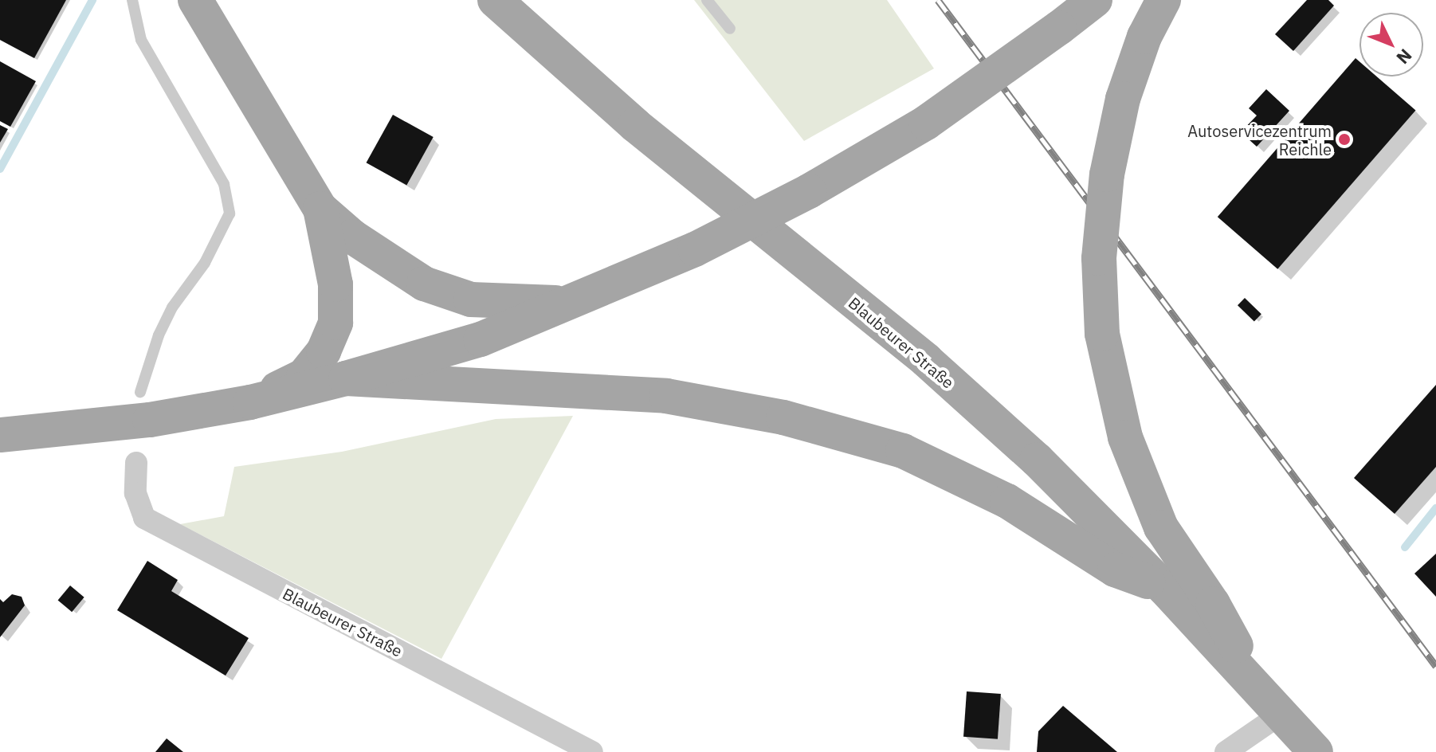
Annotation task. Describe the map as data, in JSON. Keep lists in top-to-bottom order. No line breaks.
{"streets":{"main road":["Blaubeurer Straße"]},"places":["Autoservicezentrum Reichle"],"north":"bottom right"}
